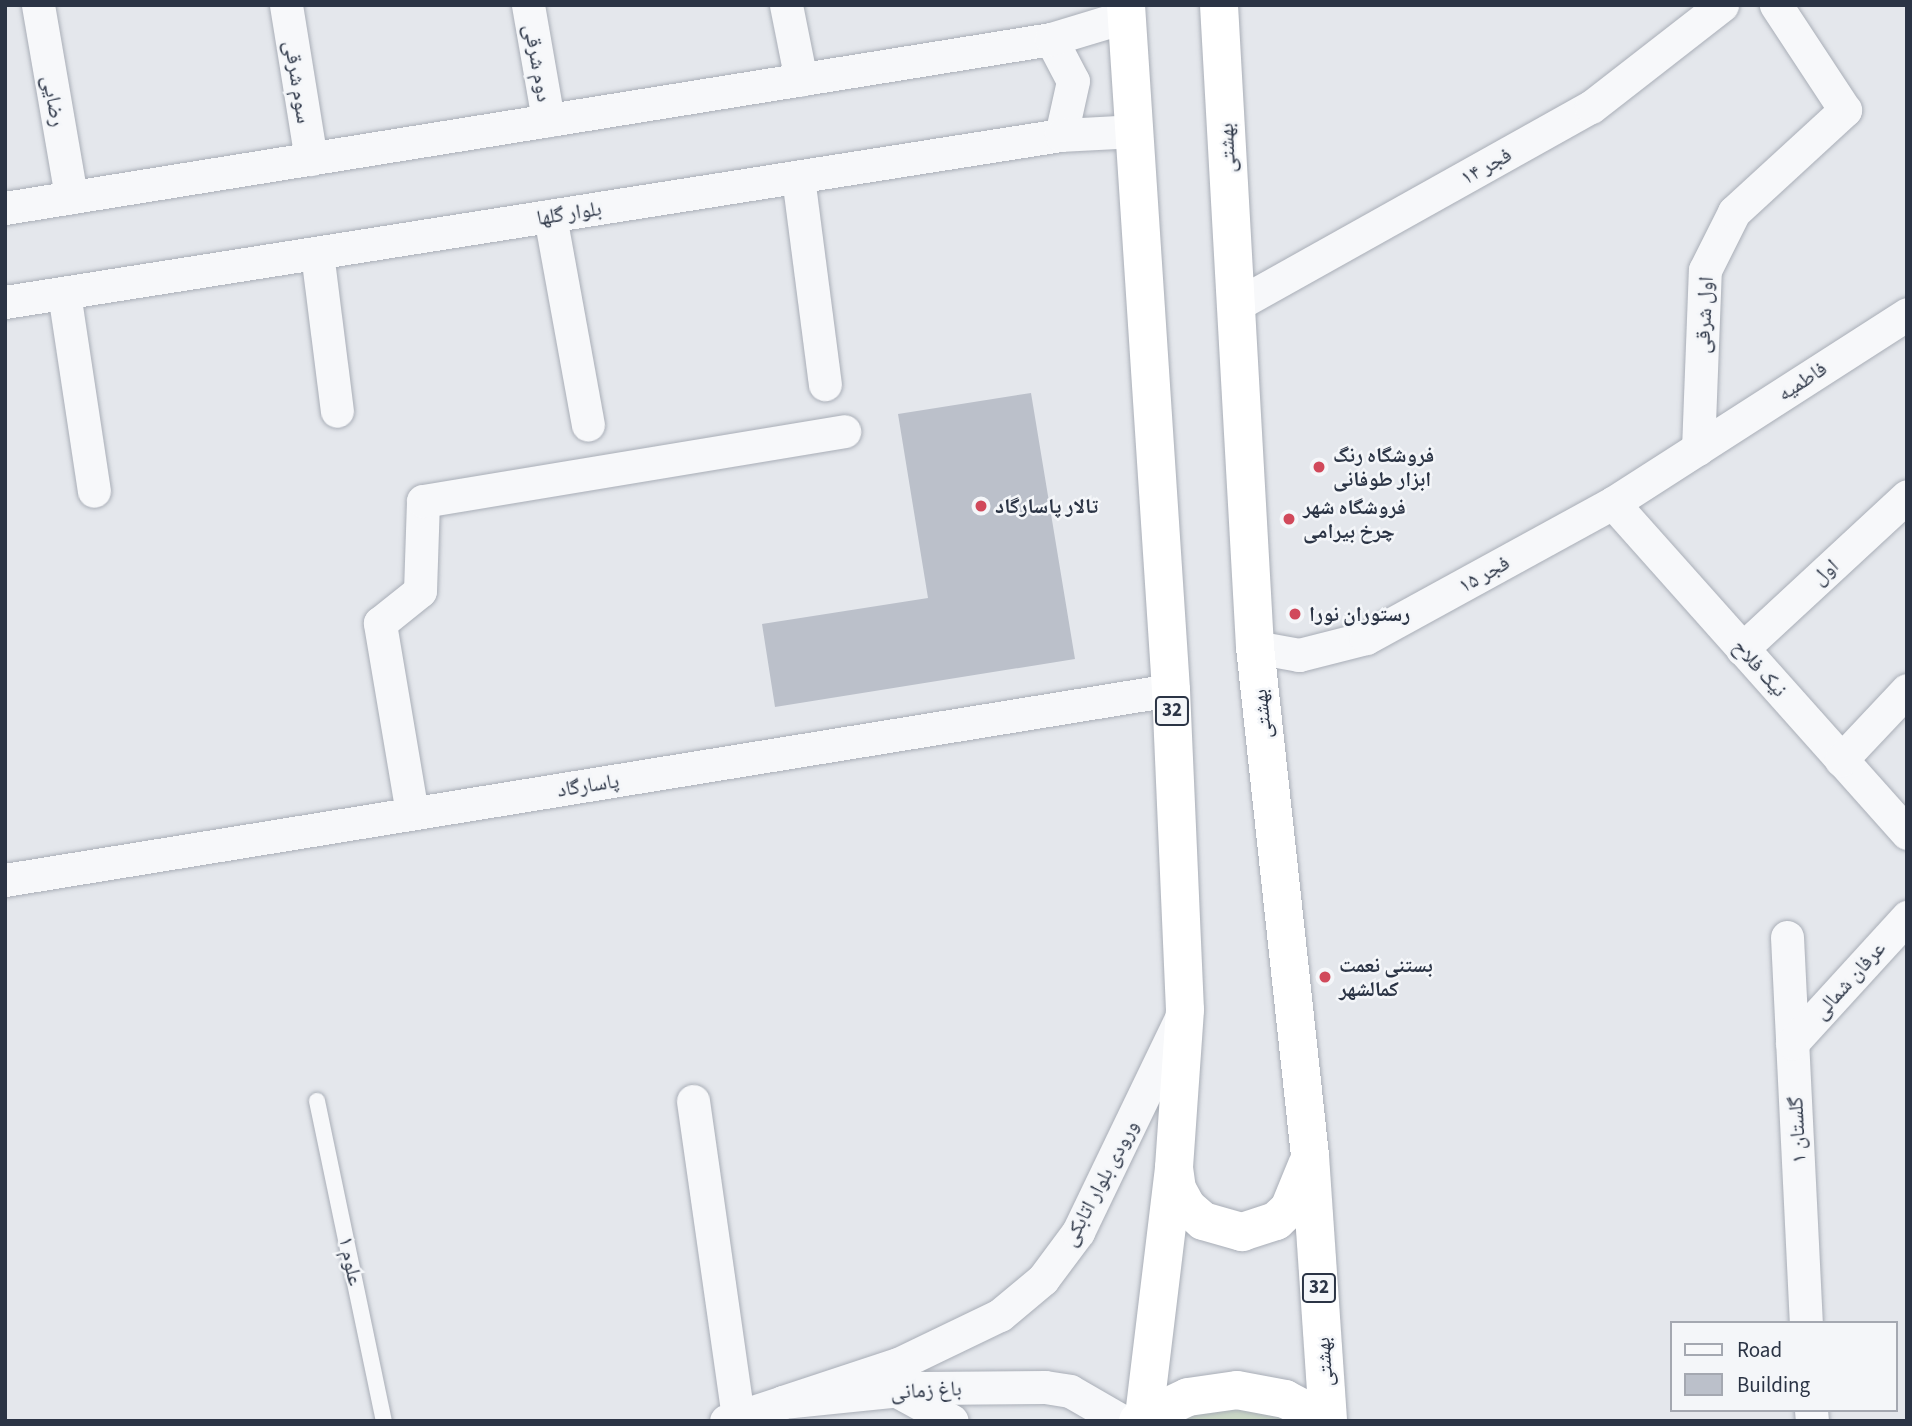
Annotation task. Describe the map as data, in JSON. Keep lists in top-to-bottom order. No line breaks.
{"streets":{"highway":["بهشتی","32"],"street":["دوم شرقی","سوم شرقی","رضایی","فجر ۱۴","بلوار گلها","اول شرقی","فاطمیه","اول","فجر ۱۵","نیک فلاح","پاسارگاد","عرفان شمالی","گلستان ۱","ورودی بلوار اتابکی","باغ زمانی"],"lane":["علوم ۱"]},"crossings":[["بهشتی","فجر ۱۴"],["بهشتی","فجر ۱۵"],["بهشتی","32"],["بلوار گلها","32"],["اول شرقی","فاطمیه"],["اول شرقی","فجر ۱۵"],["فاطمیه","فجر ۱۵"],["اول","نیک فلاح"],["فجر ۱۵","نیک فلاح"],["32","پاسارگاد"],["32","ورودی بلوار اتابکی"],["32","باغ زمانی"],["عرفان شمالی","گلستان ۱"],["ورودی بلوار اتابکی","باغ زمانی"]],"places":["فروشگاه رنگ ابزار طوفانی","تالار پاسارگاد","فروشگاه شهر چرخ بیرامی","رستوران نورا","بستنی نعمت کمالشهر"],"legend":["Road","Building"]}
